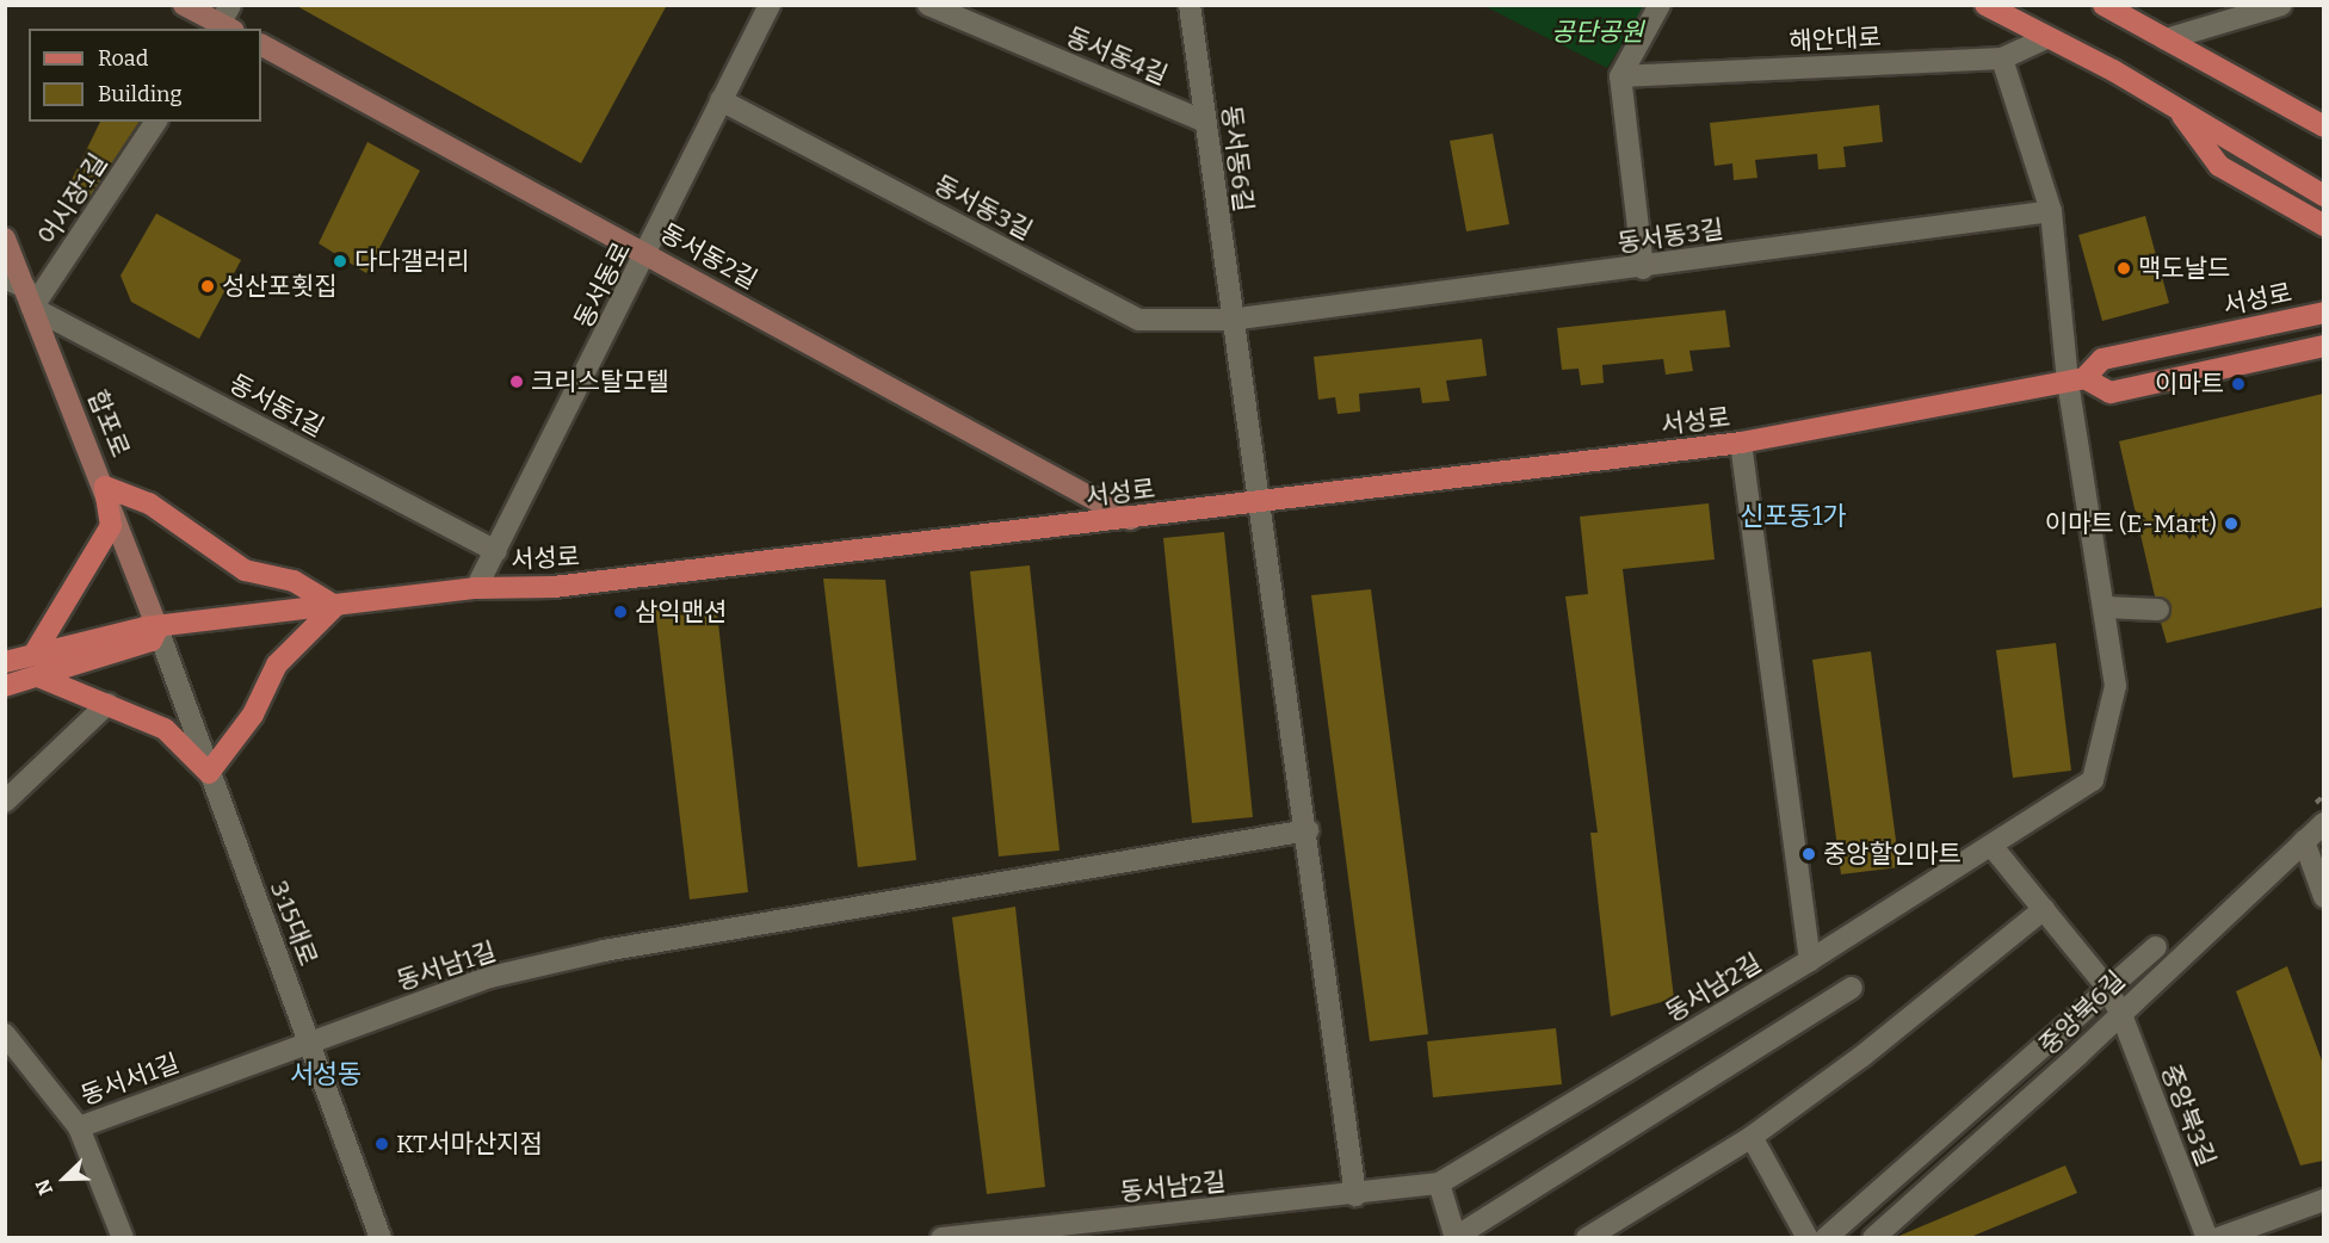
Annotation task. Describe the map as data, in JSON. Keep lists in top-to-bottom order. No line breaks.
{"streets":{"main road":["동서동2길","서성로","합포로"],"street":["해안대로","동서동4길","동서동6길","어시장1길","동서동3길","동서동로","동서동1길","3·15대로","동서남1길","동서남2길","중앙북6길","동서서1길","중앙북3길"]},"crossings":[["동서동4길","동서동6길"],["동서동6길","동서동3길"],["동서동6길","서성로"],["동서동6길","동서남1길"],["동서동6길","동서남2길"],["어시장1길","동서동1길"],["어시장1길","합포로"],["동서동3길","동서동로"],["동서동2길","동서동로"],["동서동2길","서성로"],["동서동로","서성로"],["동서동로","동서동1길"],["서성로","합포로"],["서성로","3·15대로"],["서성로","동서남2길"],["동서동1길","합포로"],["합포로","3·15대로"],["3·15대로","동서남1길"],["3·15대로","동서서1길"],["동서남1길","동서서1길"],["동서남2길","중앙북3길"],["중앙북6길","중앙북3길"]],"districts":["신포동1가","서성동"],"parks":["공단공원"],"places":["다다갤러리","맥도날드","성산포횟집","크리스탈모텔","이마트","이마트 (E-Mart)","삼익맨션","중앙할인마트","KT서마산지점"],"legend":["Road","Building"],"north":"bottom left"}
